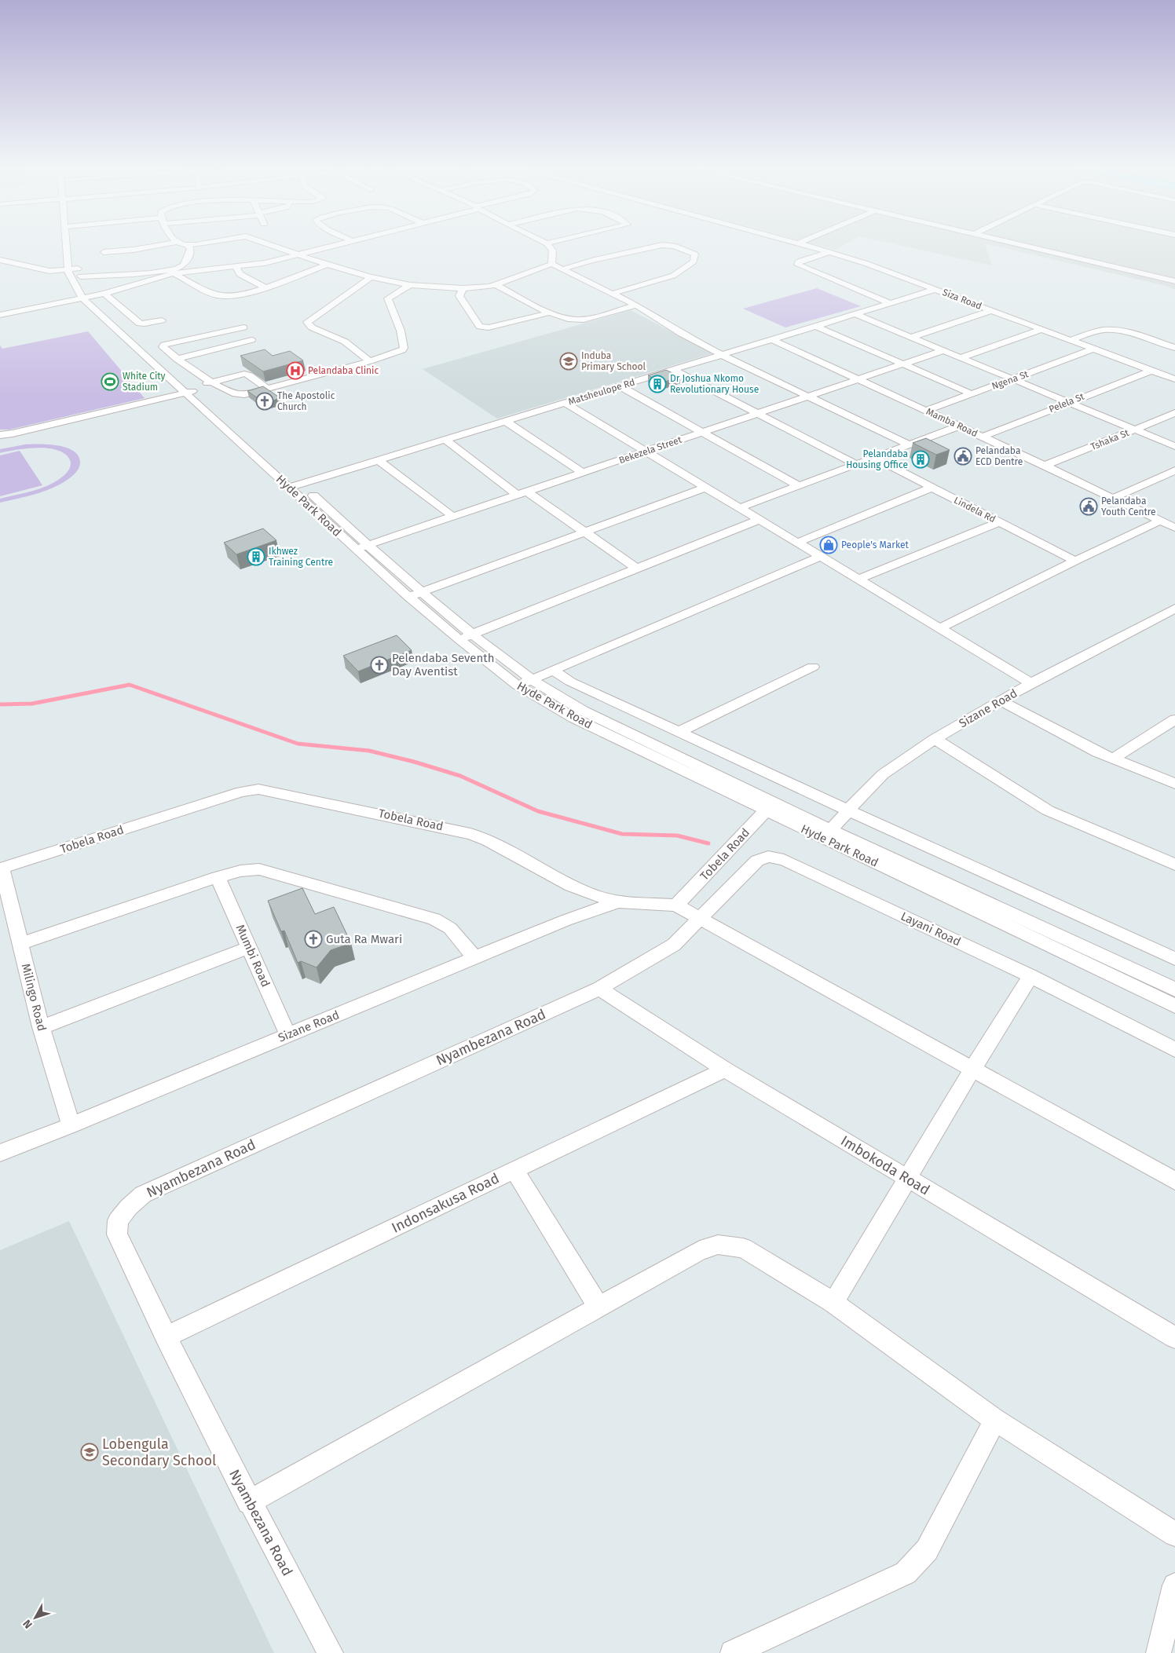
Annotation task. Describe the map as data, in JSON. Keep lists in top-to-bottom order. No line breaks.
{"streets":{"street":["Siza Road","Ngena St","Matsheulope Rd","Pelela St","Mamba Road","Tshaka St","Bekezela Street","Hyde Park Road","Lindela Rd","Sizane Road","Tobela Road","Layani Road","Mumbi Road","Milingo Road","Nyambezana Road","Imbokoda Road","Indonsakusa Road"]},"crossings":[["Siza Road","Ngena St"],["Siza Road","Matsheulope Rd"],["Siza Road","Pelela St"],["Ngena St","Mamba Road"],["Matsheulope Rd","Mamba Road"],["Matsheulope Rd","Hyde Park Road"],["Pelela St","Mamba Road"],["Mamba Road","Tshaka St"],["Mamba Road","Bekezela Street"],["Bekezela Street","Hyde Park Road"],["Hyde Park Road","Sizane Road"],["Hyde Park Road","Tobela Road"],["Sizane Road","Tobela Road"],["Sizane Road","Mumbi Road"],["Sizane Road","Milingo Road"],["Tobela Road","Milingo Road"],["Layani Road","Nyambezana Road"],["Nyambezana Road","Imbokoda Road"],["Nyambezana Road","Indonsakusa Road"],["Imbokoda Road","Indonsakusa Road"]],"places":{"school or university":["Induba Primary School","Lobengula Secondary School"],"hospital":["Pelandaba Clinic"],"sports":["White City Stadium"],"building":["Dr Joshua Nkomo Revolutionary House","Pelandaba Housing Office","Ikhwez Training Centre"],"church":["The Apostolic Church","Pelendaba Seventh Day Aventist","Guta Ra Mwari"],"public building":["Pelandaba ECD Dentre","Pelandaba Youth Centre"],"shop":["People's Market"]},"north":"bottom left"}
